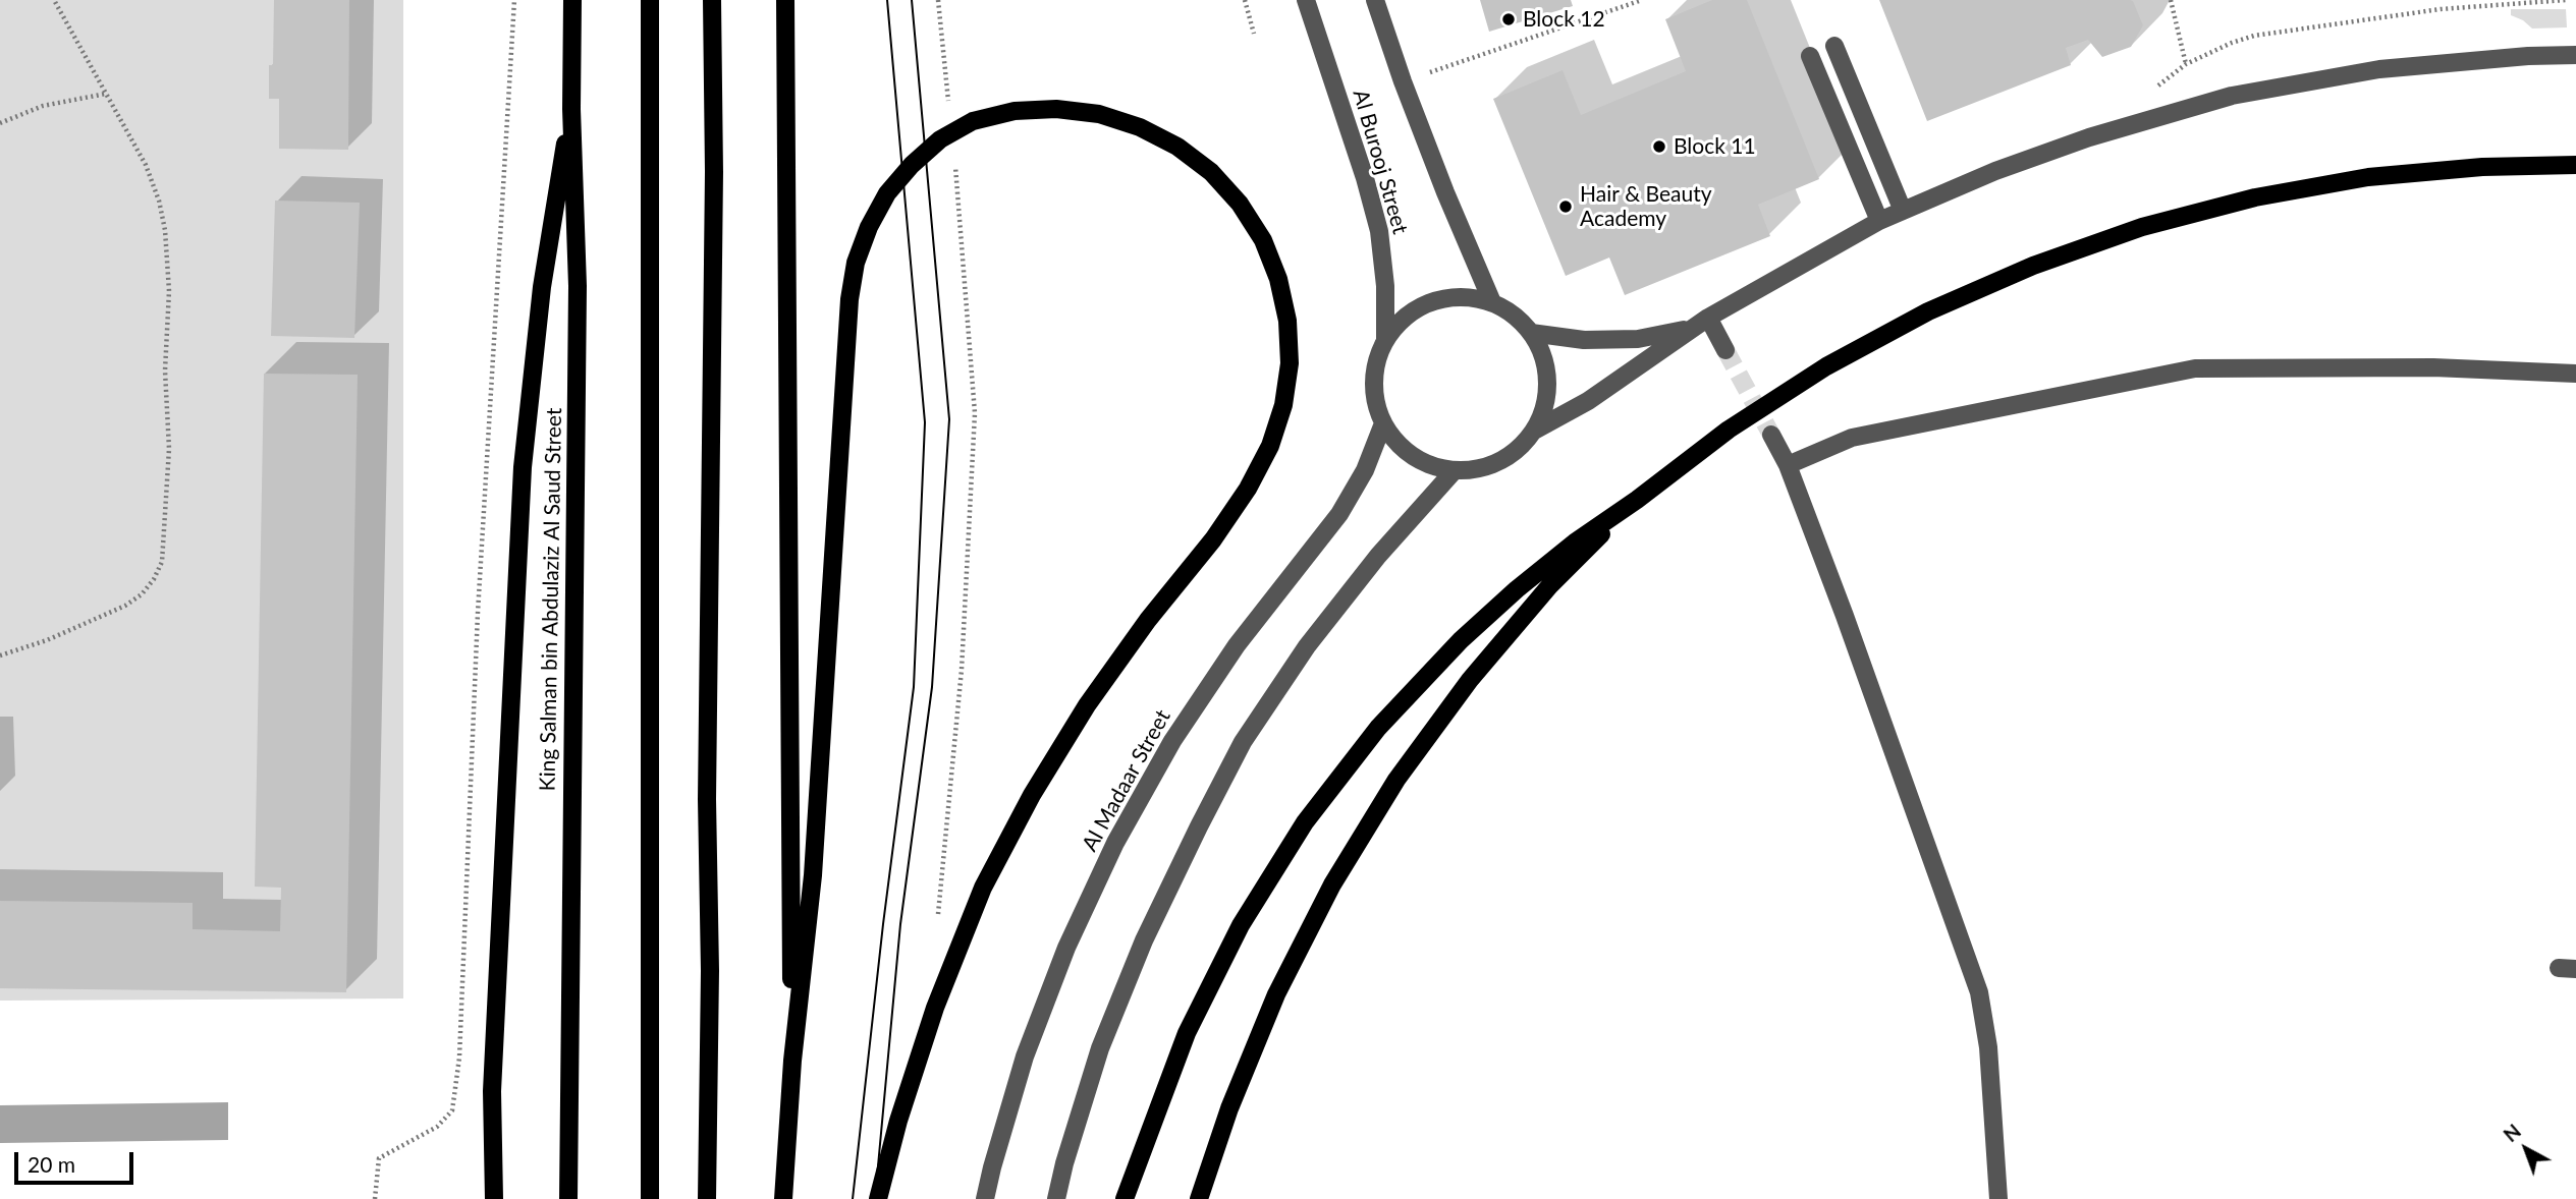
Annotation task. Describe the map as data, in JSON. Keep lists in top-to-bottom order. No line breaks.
{"streets":{"main road":["King Salman bin Abdulaziz Al Saud Street"],"street":["Al Burooj Street","Al Madaar Street"]},"crossings":[["Al Burooj Street","Al Madaar Street"]],"places":["Block 12","Block 11","Hair & Beauty Academy"],"scale_bar":"20 m","north":"top left"}
